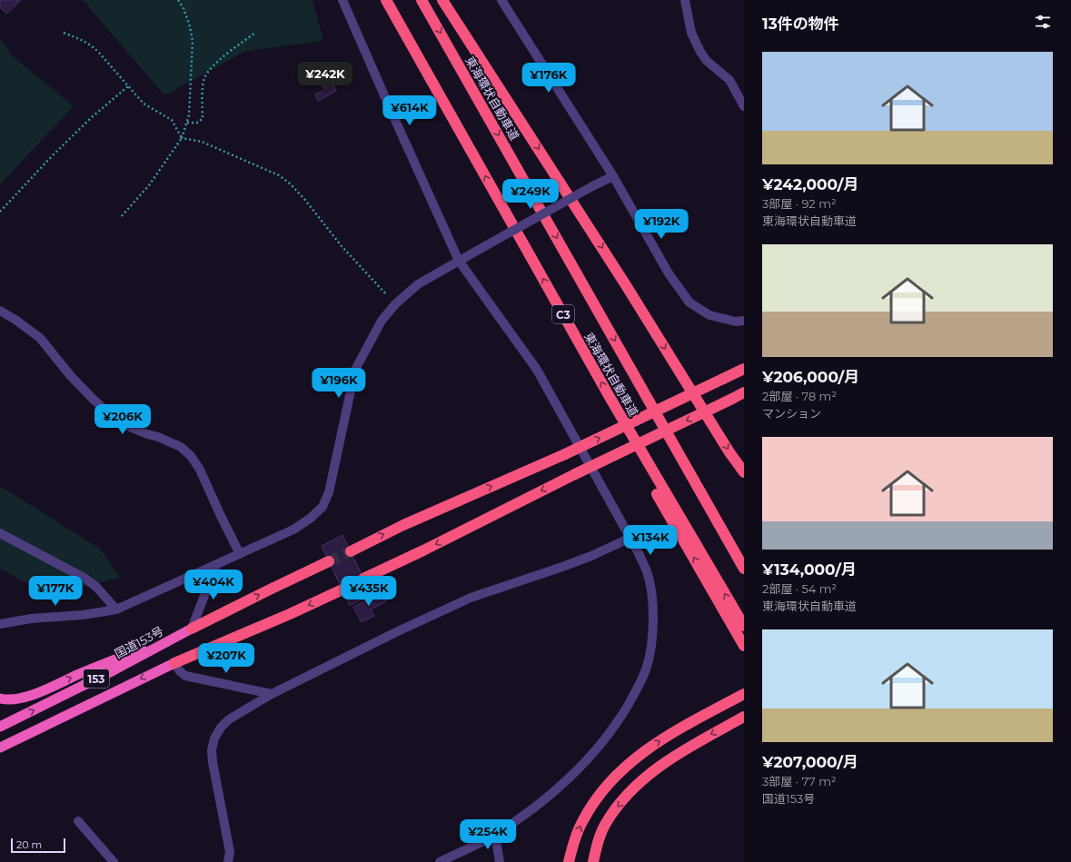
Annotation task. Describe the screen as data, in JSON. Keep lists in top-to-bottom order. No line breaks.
{"streets":{"highway":["東海環状自動車道","C3","国道153号","153"]},"crossings":[["国道153号","153"]],"scale_bar":"20 m","page":{"heading":"13件の物件","list":[{"name":"¥242,000/月","note":"3部屋 · 92 m² · 東海環状自動車道"},{"name":"¥206,000/月","note":"2部屋 · 78 m² · マンション"},{"name":"¥134,000/月","note":"2部屋 · 54 m² · 東海環状自動車道"},{"name":"¥207,000/月","note":"3部屋 · 77 m² · 国道153号"}],"price":["¥242K","¥176K","¥614K","¥249K","¥192K","¥196K","¥206K","¥134K","¥404K","¥177K","¥435K","¥207K","¥254K"],"scale":"20 m"}}
